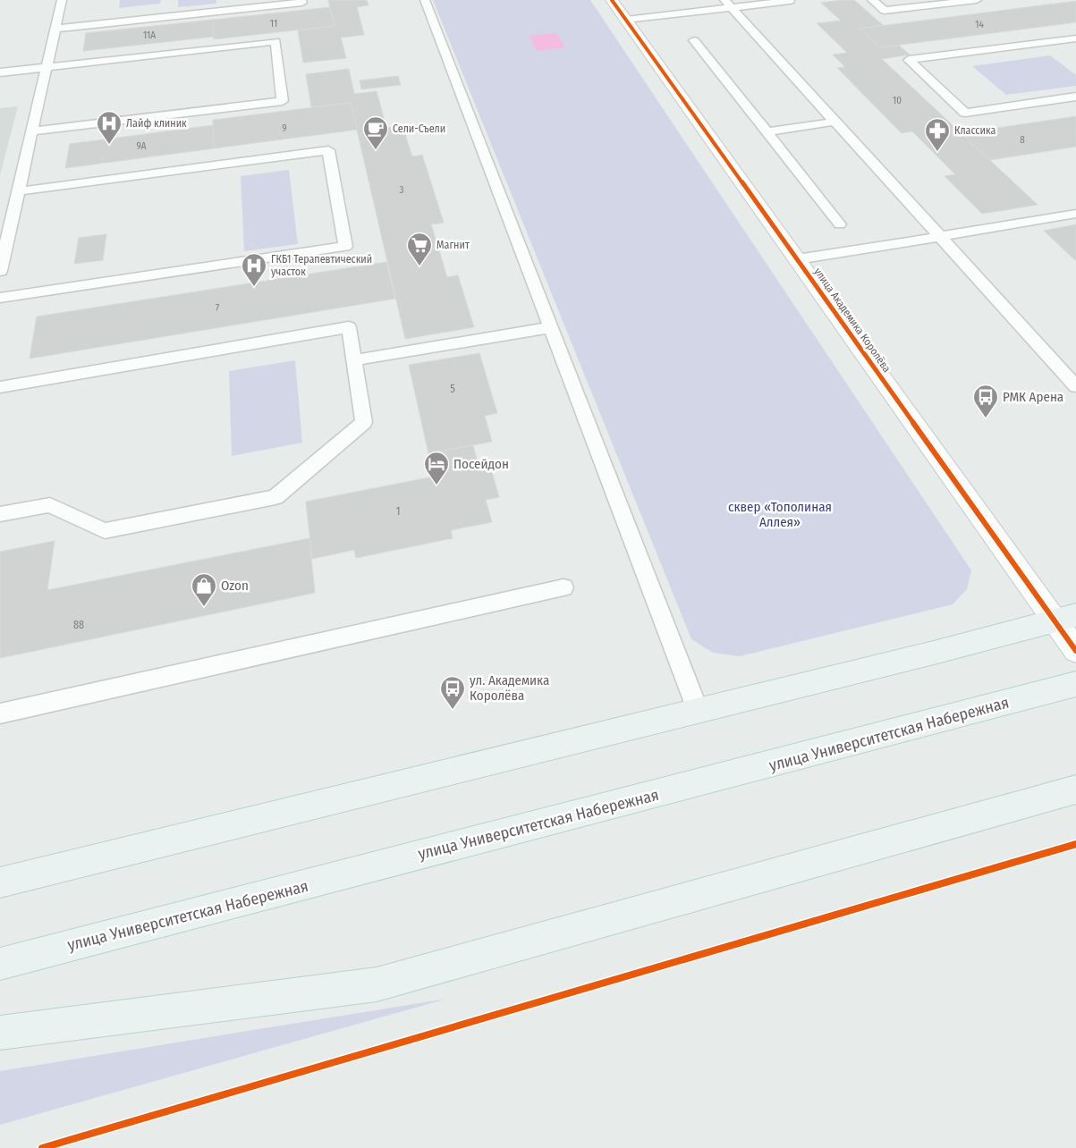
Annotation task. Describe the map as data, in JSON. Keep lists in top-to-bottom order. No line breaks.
{"streets":{"main road":["улица Университетская Набережная"],"street":["улица Академика Королёва"]},"parks":["сквер «Тополиная Аллея»"],"places":{"hospital":["Лайф клиник","ГКБ1 Терапевтический участок"],"cafe":["Сели-Съели"],"pharmacy":["Классика"],"supermarket":["Магнит"],"bus stop":["РМК Арена","ул. Академика Королёва"],"hotel":["Посейдон"],"shop":["Ozon"]},"house_numbers":["11","14","11А","10","9","8","9А","3","7","5","1","88"]}
